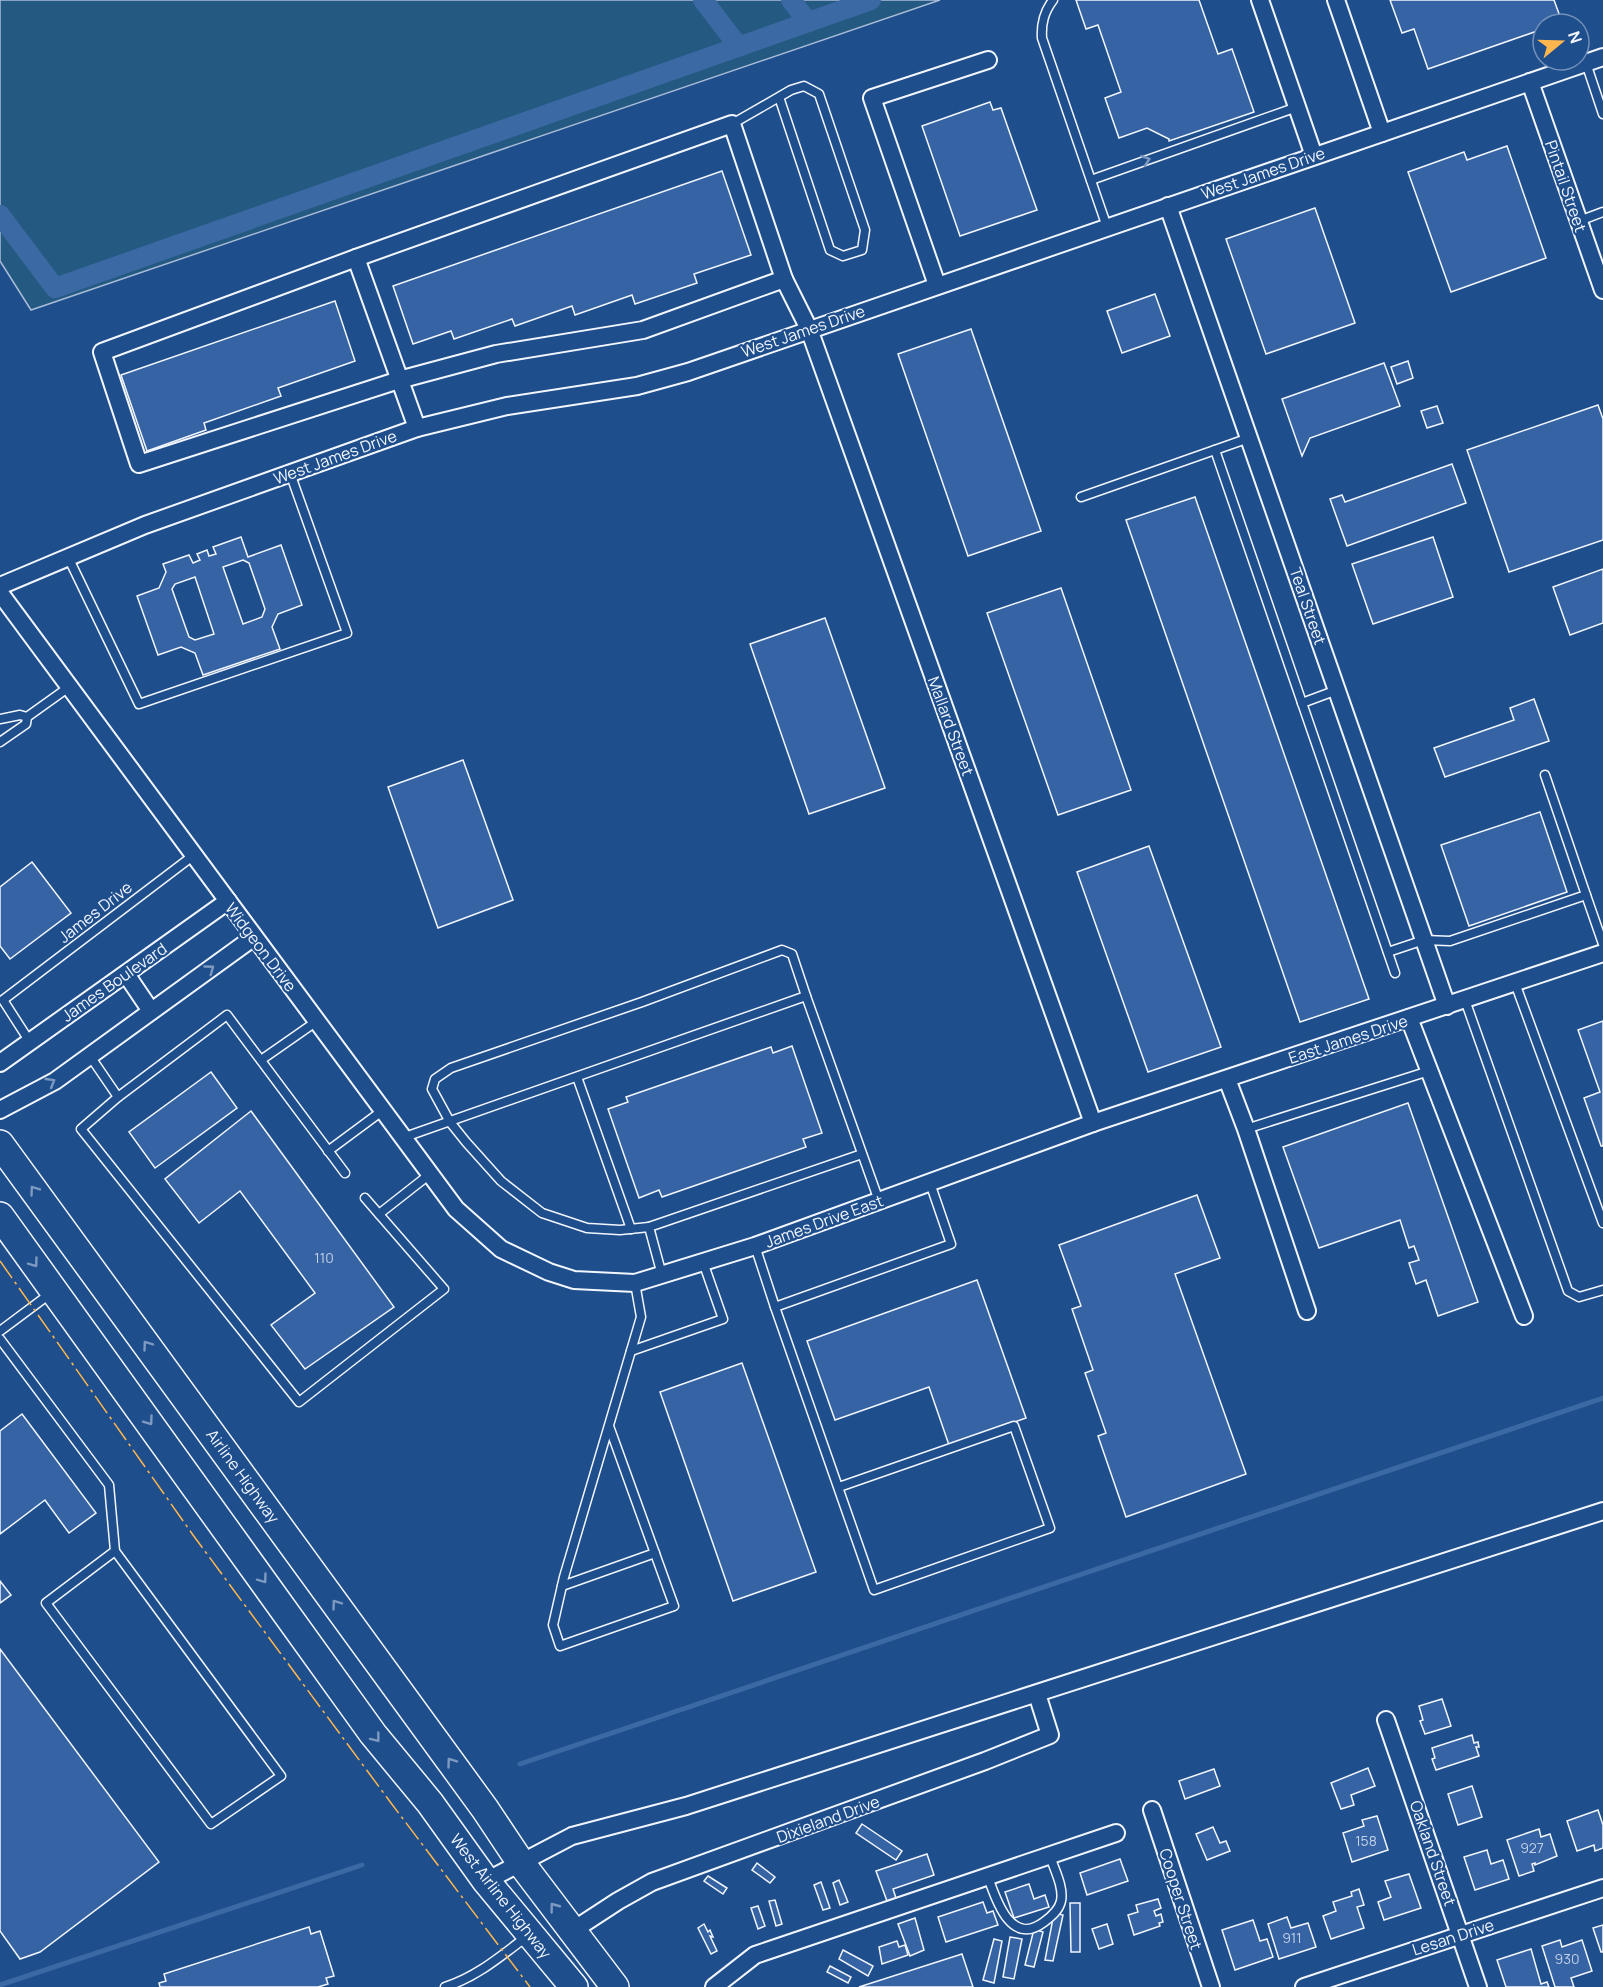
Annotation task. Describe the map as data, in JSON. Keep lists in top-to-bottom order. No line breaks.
{"streets":{"highway":["Airline Highway","West Airline Highway"],"street":["West James Drive","Pintail Street","Teal Street","Mallard Street","Widgeon Drive","James Boulevard","East James Drive","James Drive East","Dixieland Drive","Oakland Street","Cooper Street","Lesan Drive"],"lane":["James Drive"]},"crossings":[["West James Drive","Pintail Street"],["West James Drive","Teal Street"],["West James Drive","Mallard Street"],["Teal Street","East James Drive"],["Mallard Street","East James Drive"],["Mallard Street","James Drive East"],["James Drive","Widgeon Drive"],["James Drive","James Boulevard"],["Widgeon Drive","James Boulevard"],["Widgeon Drive","James Drive East"],["East James Drive","James Drive East"],["Oakland Street","Lesan Drive"]],"one_way":["Airline Highway","West Airline Highway"],"house_numbers":["110","158","927","911","930"],"north":"right"}
